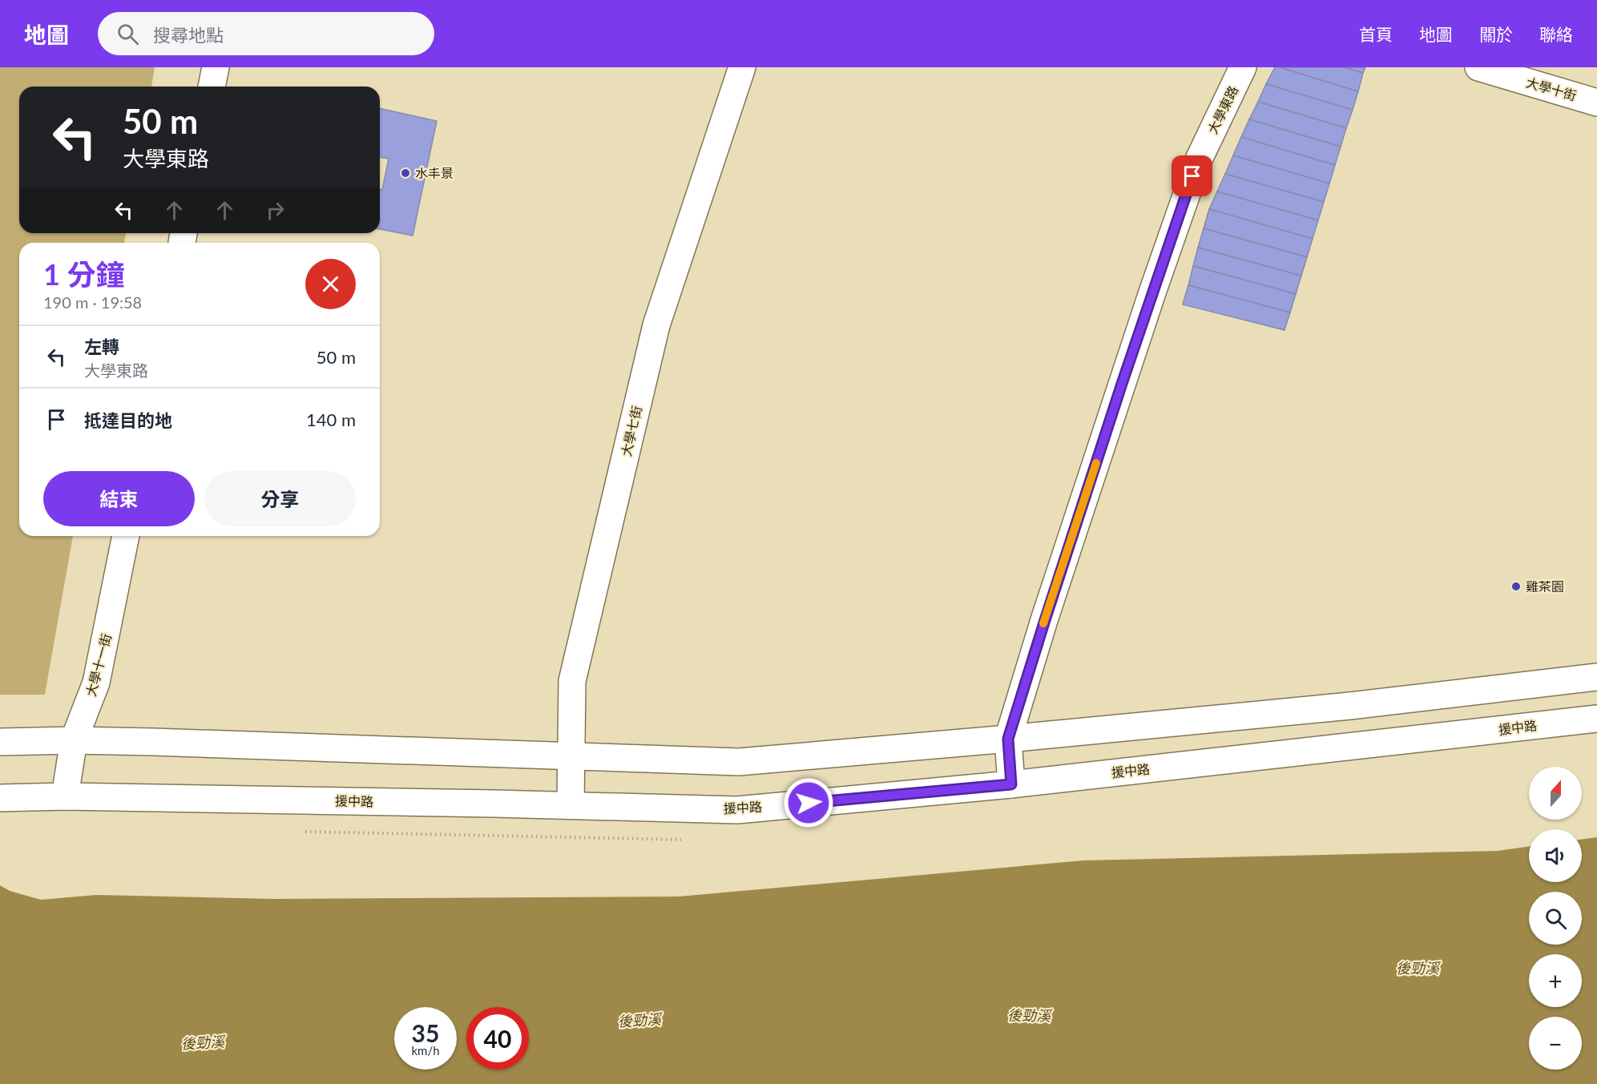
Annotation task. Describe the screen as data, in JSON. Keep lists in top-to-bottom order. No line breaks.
{"streets":{"street":["大學十街","大學東路","大學七街","大學十一街","援中路"]},"crossings":[["大學東路","援中路"],["大學七街","援中路"],["大學十一街","援中路"]],"water":["後勁溪"],"places":["水丰景","雞茶園"],"north":"top","page":{"header":"地圖","search":"搜尋地點","nav":["首頁","地圖","關於","聯絡"],"turn":["50 m","大學東路"],"heading":["1 分鐘","190 m · 19:58"],"list":[{"name":"左轉","note":"大學東路","value":"50 m"},{"name":"抵達目的地","value":"140 m"}],"buttons":["結束","分享"],"map_buttons":["+","−"],"speed":"35 km/h","limit":"40"}}
